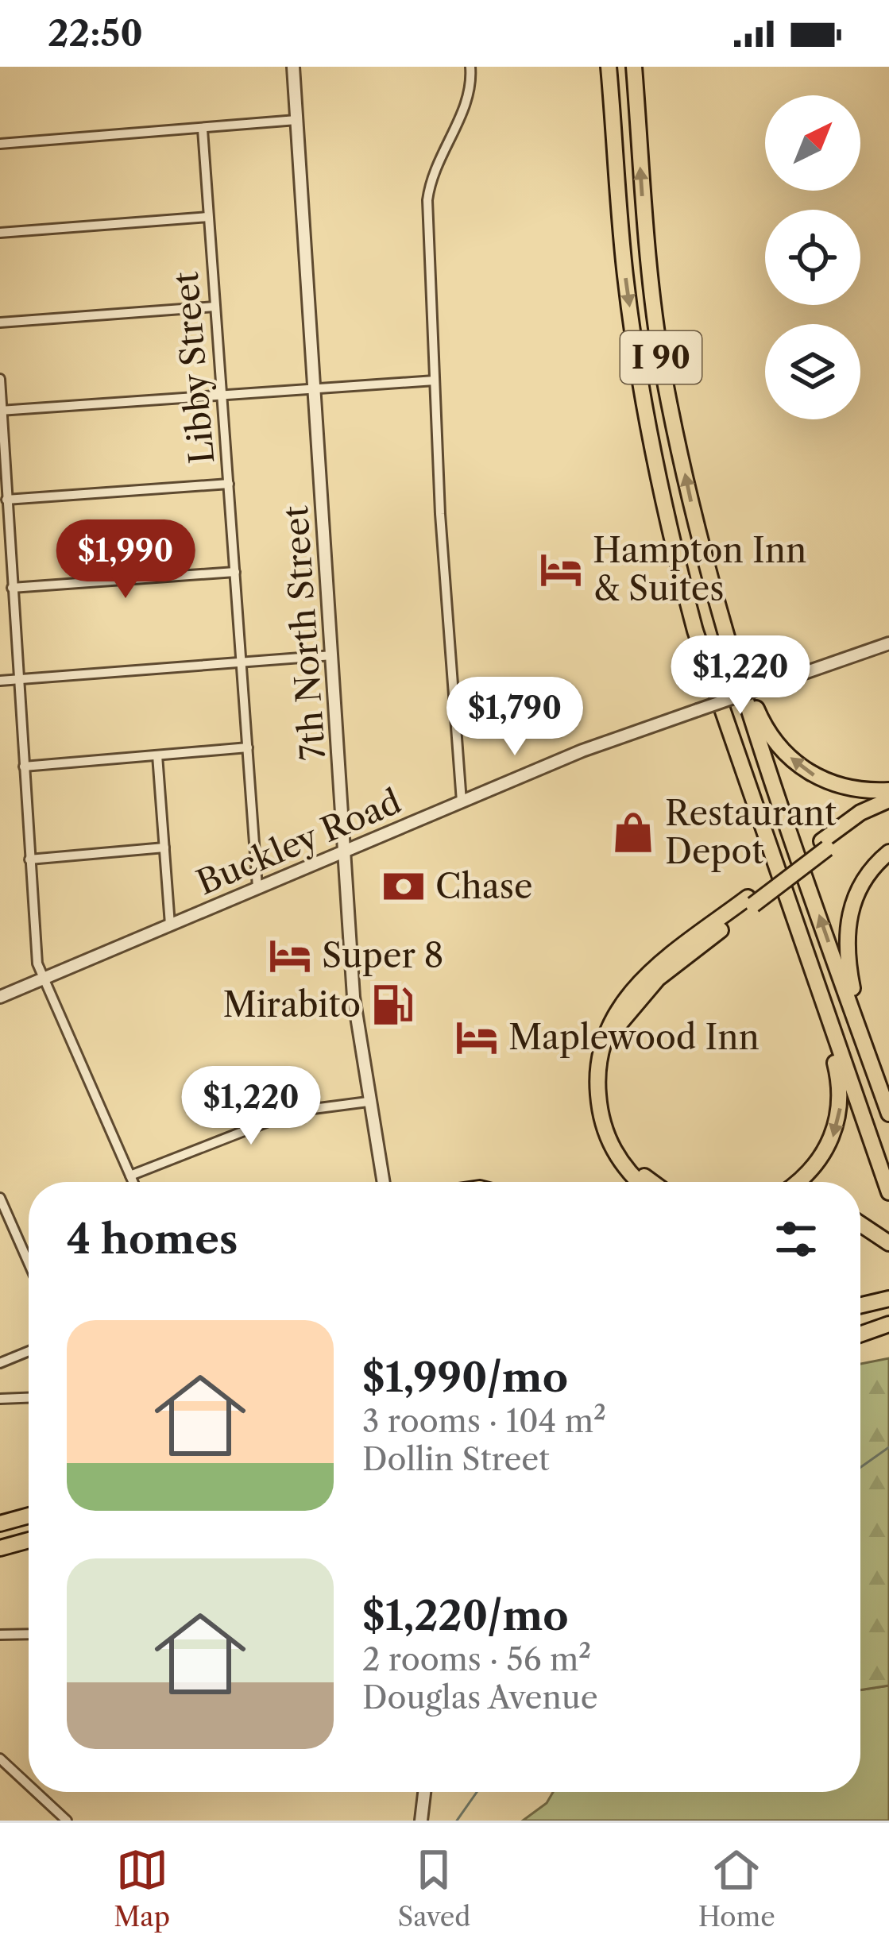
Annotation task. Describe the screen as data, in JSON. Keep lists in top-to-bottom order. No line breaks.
{"streets":{"highway":["I 90"],"street":["Libby Street","7th North Street","Buckley Road"]},"crossings":[["Libby Street","Buckley Road"],["7th North Street","Buckley Road"]],"places":{"hotel":["Hampton Inn & Suites","Super 8","Maplewood Inn"],"shop":["Restaurant Depot"],"bank":["Chase"],"fuel station":["Mirabito"]},"north":"top right","page":{"status":"22:50","price":["$1,990","$1,220","$1,790","$1,220"],"heading":"4 homes","list":[{"name":"$1,990/mo","note":"3 rooms · 104 m² · Dollin Street"},{"name":"$1,220/mo","note":"2 rooms · 56 m² · Douglas Avenue"}],"tabs":["Map","Saved","Home"]}}
